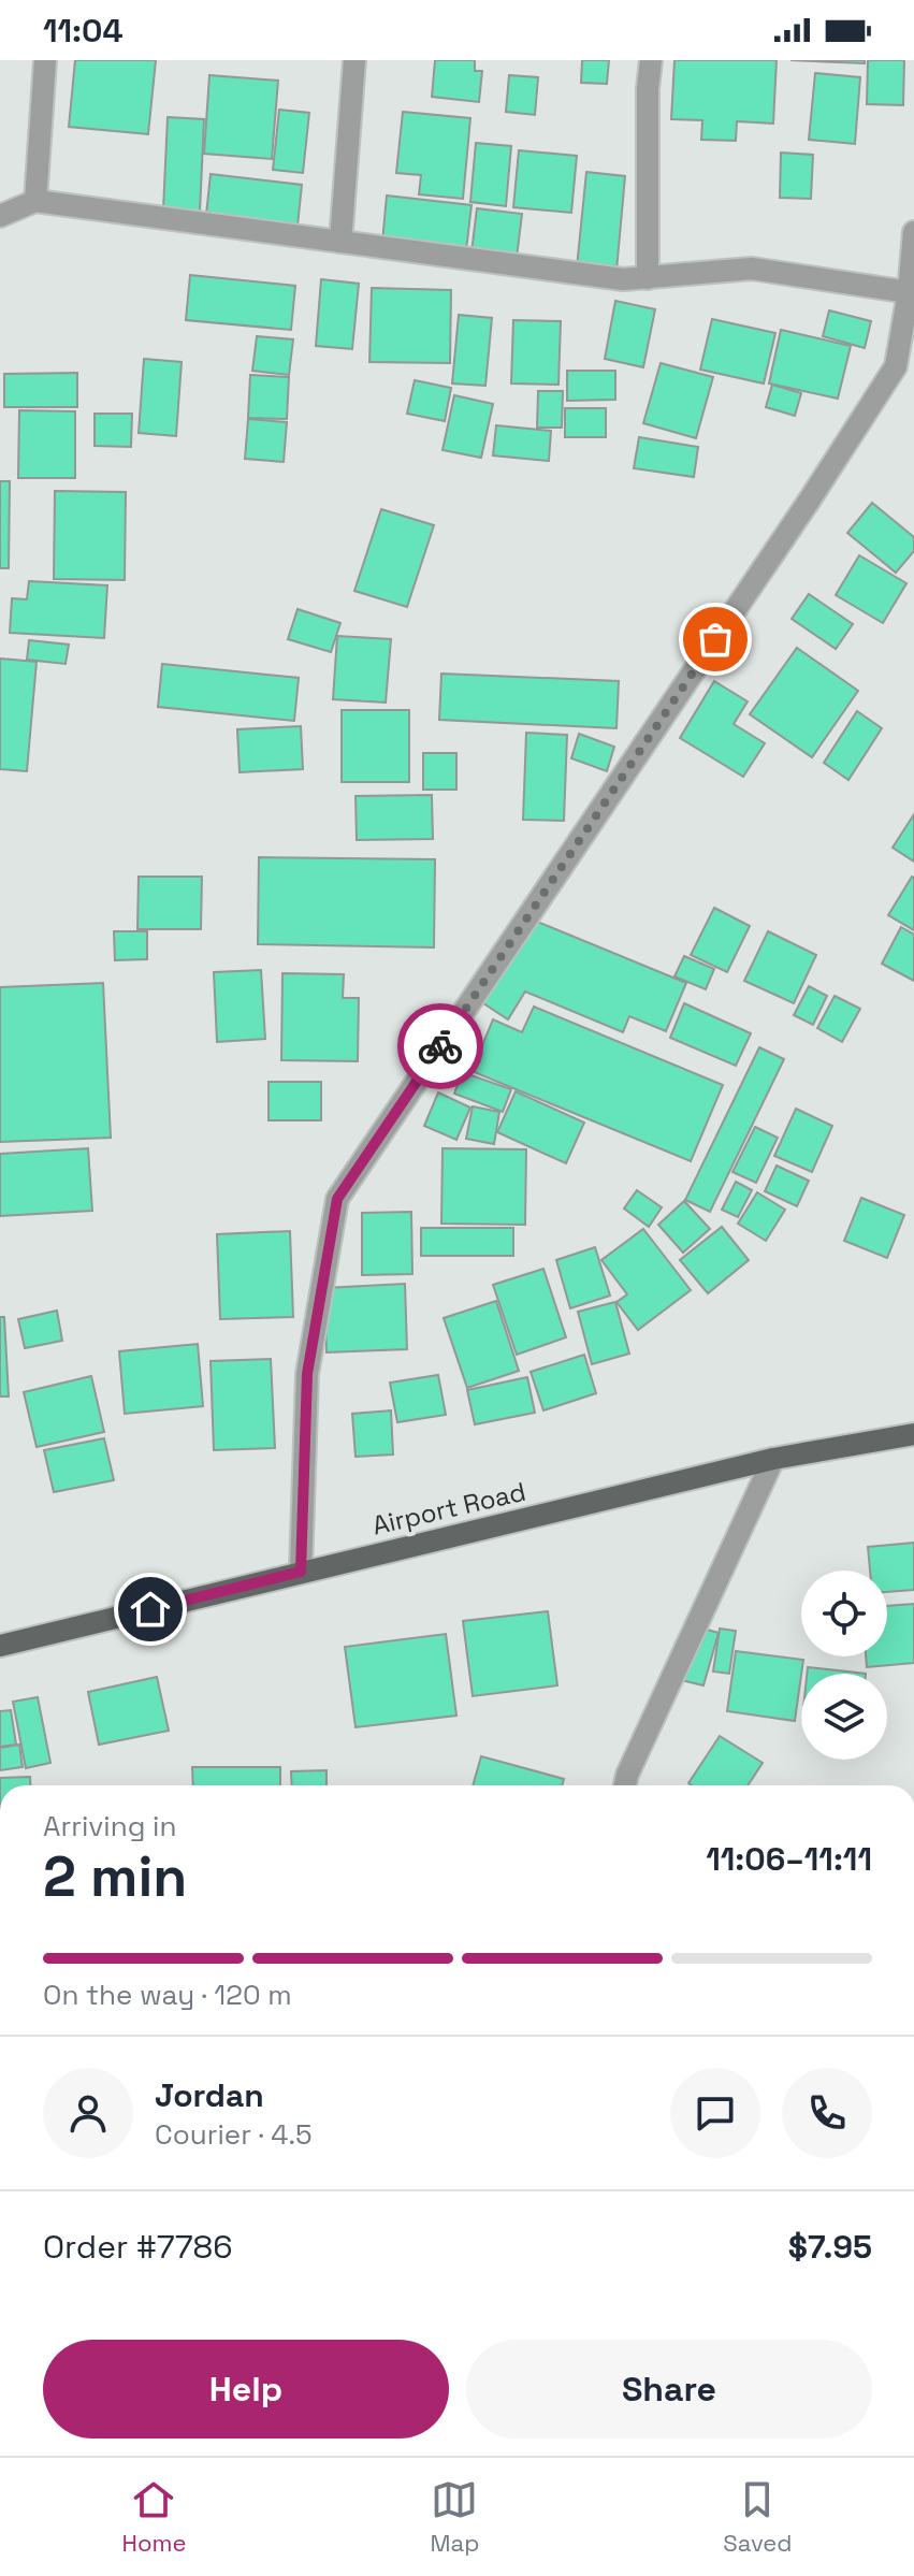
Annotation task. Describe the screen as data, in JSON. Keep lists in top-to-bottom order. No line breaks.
{"streets":{"main road":["Airport Road"]},"page":{"status":"11:04","heading":["2 min","Arriving in","11:06–11:11"],"panel":["Jordan","Courier · 4.5","Order #7786","$7.95"],"bar":"On the way · 120 m","buttons":["Help","Share"],"tabs":["Home","Map","Saved"]}}
